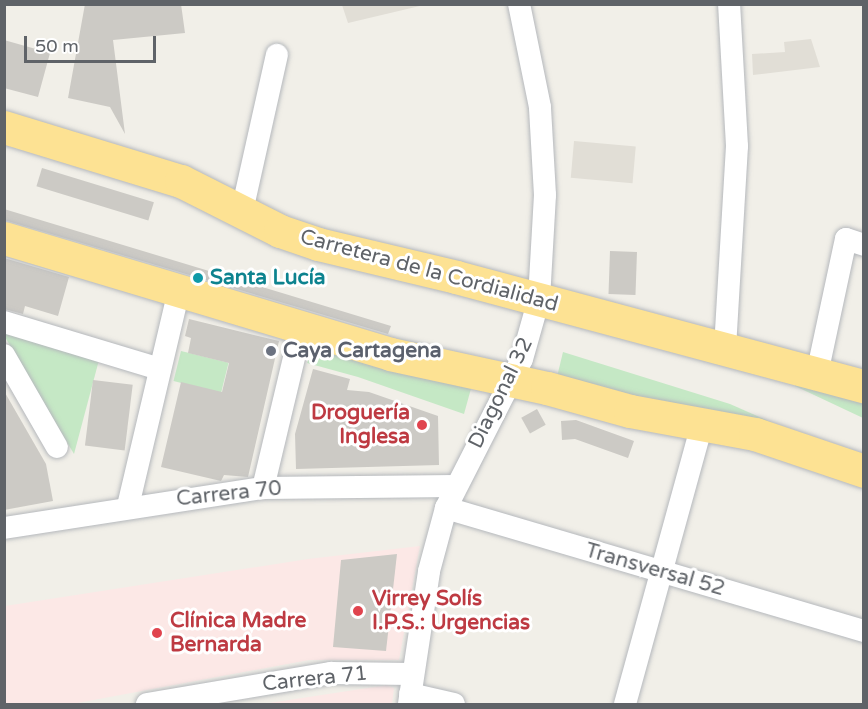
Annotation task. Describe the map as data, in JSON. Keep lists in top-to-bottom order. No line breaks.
{"streets":{"highway":["Carretera de la Cordialidad"],"street":["Diagonal 32","Carrera 70","Transversal 52","Carrera 71"]},"crossings":[["Carretera de la Cordialidad","Diagonal 32"],["Diagonal 32","Carrera 70"],["Diagonal 32","Transversal 52"],["Diagonal 32","Carrera 71"]],"places":["Santa Lucía","Caya Cartagena","Droguería Inglesa","Virrey Solís I.P.S.: Urgencias","Clínica Madre Bernarda"],"scale_bar":"50 m"}
